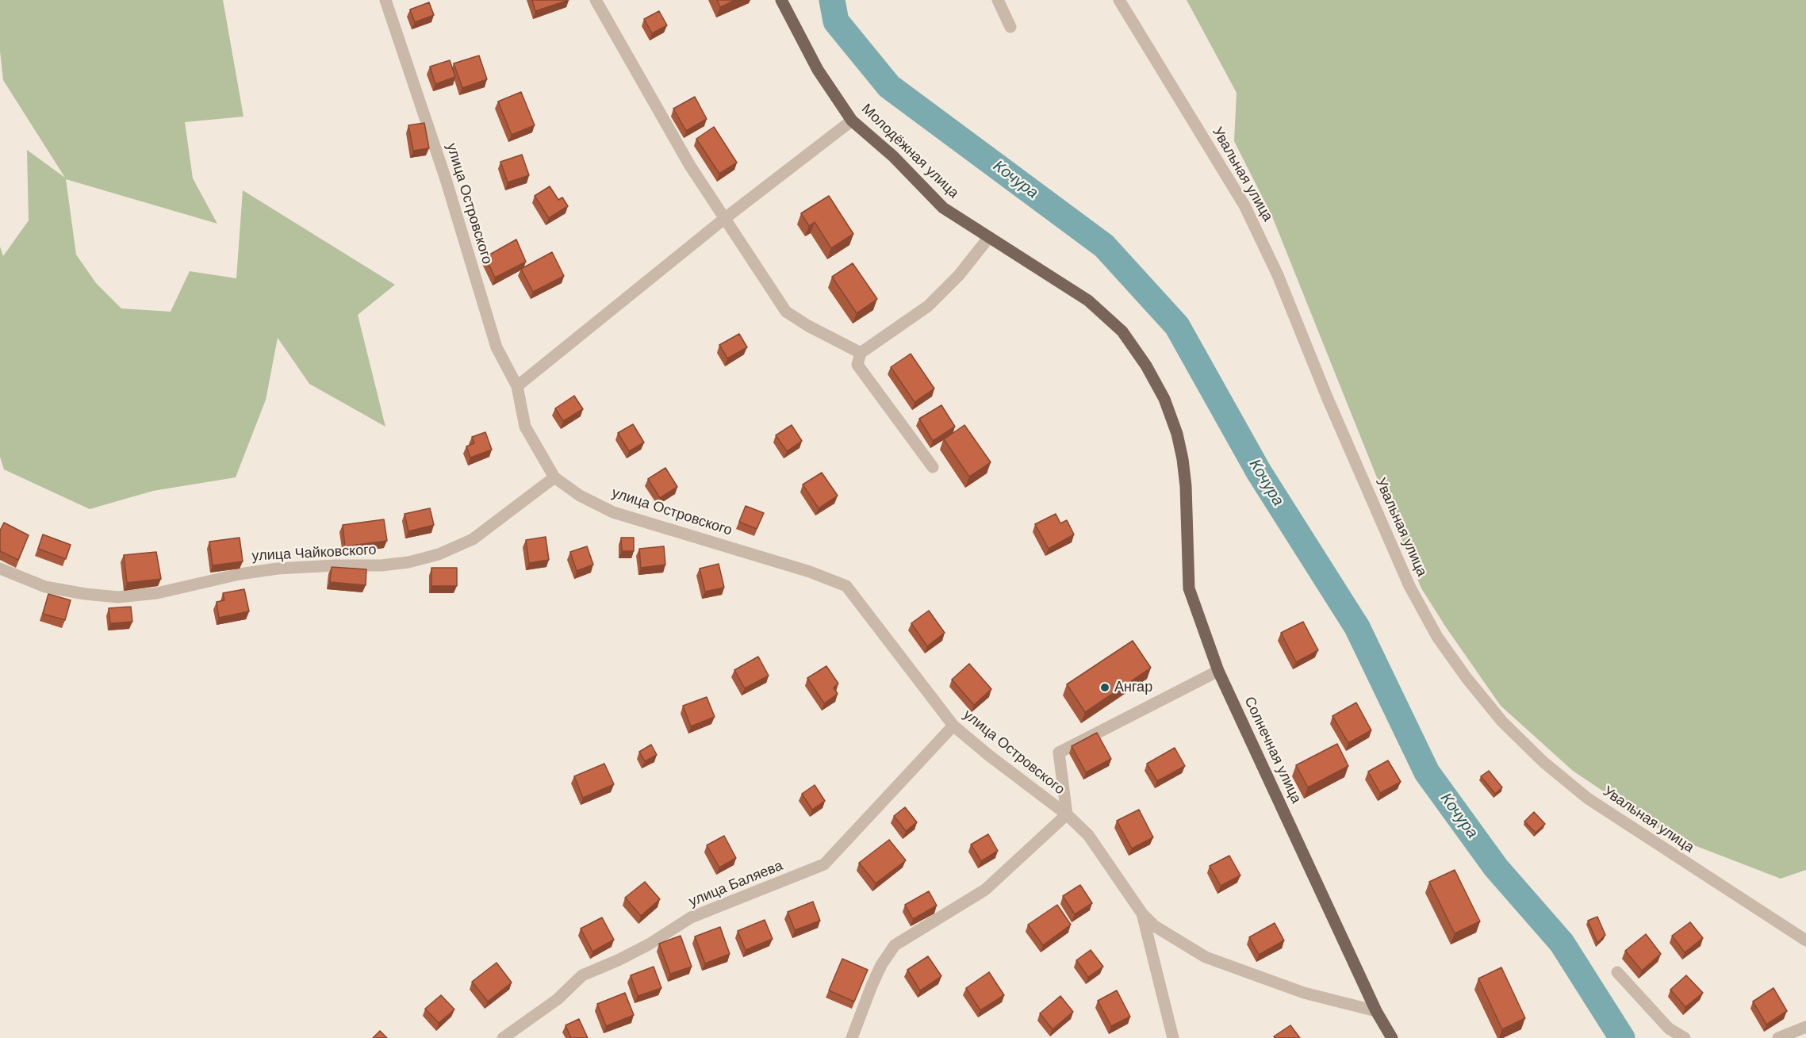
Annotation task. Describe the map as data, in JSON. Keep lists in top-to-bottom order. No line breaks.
{"streets":{"main road":["Молодёжная улица","Солнечная улица"],"street":["Увальная улица","улица Островского","улица Чайковского","улица Баляева"]},"crossings":[["Молодёжная улица","Солнечная улица"],["улица Островского","улица Чайковского"],["улица Островского","Солнечная улица"],["улица Островского","улица Баляева"]],"water":["Кочура"],"places":["Ангар"]}
